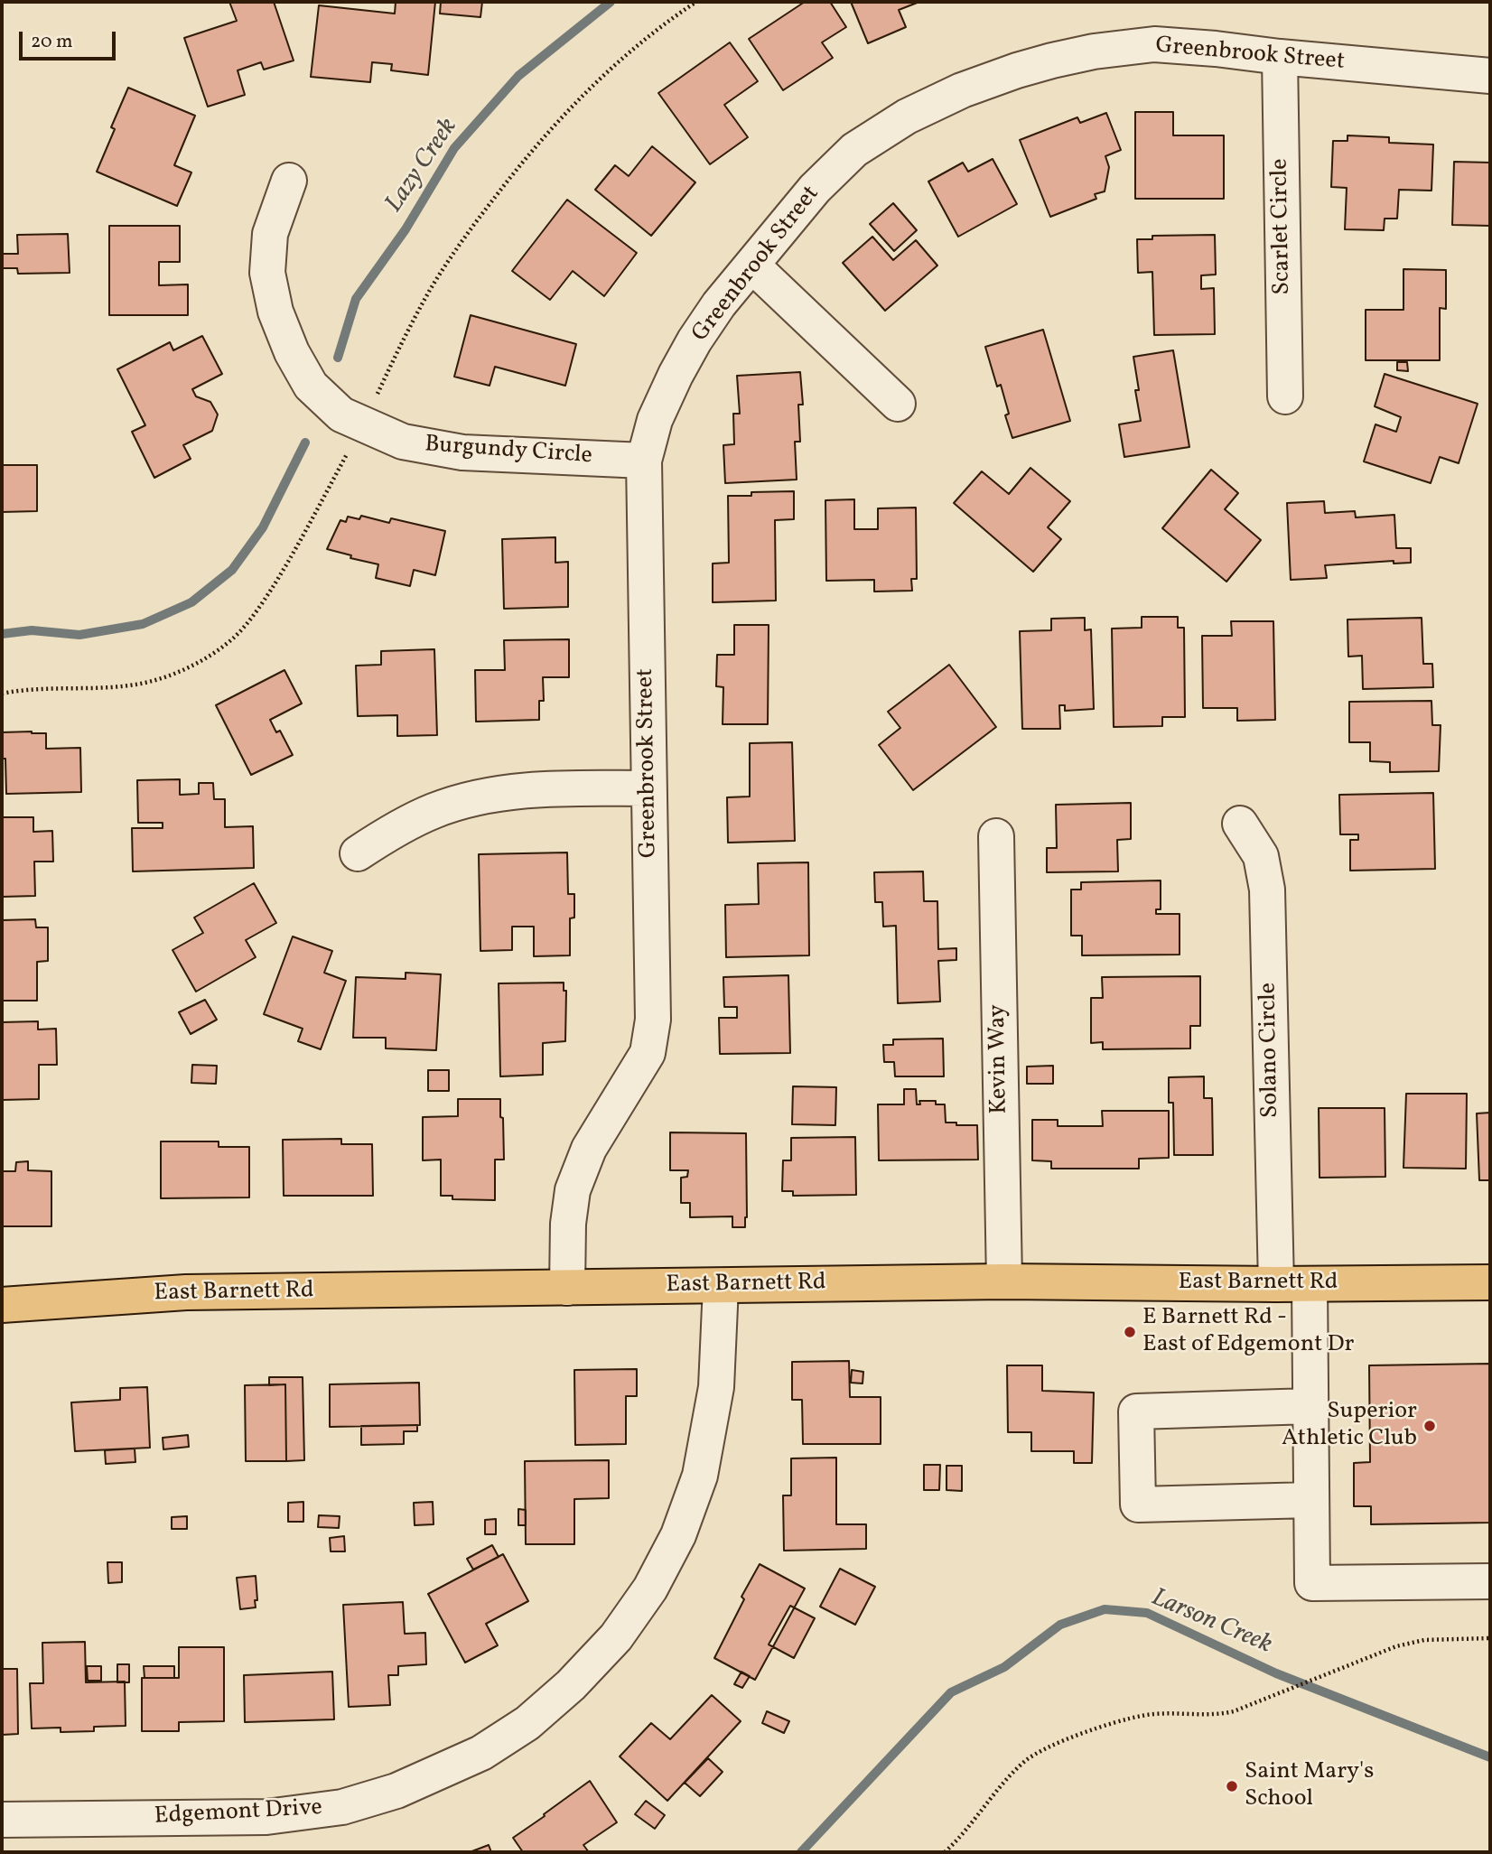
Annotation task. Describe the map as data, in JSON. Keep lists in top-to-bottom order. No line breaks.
{"streets":{"main road":["East Barnett Rd"],"street":["Greenbrook Street","Scarlet Circle","Burgundy Circle","Solano Circle","Kevin Way","Edgemont Drive"]},"crossings":[["Greenbrook Street","Scarlet Circle"],["Greenbrook Street","Burgundy Circle"],["Greenbrook Street","East Barnett Rd"],["Solano Circle","East Barnett Rd"],["Kevin Way","East Barnett Rd"],["East Barnett Rd","Edgemont Drive"]],"water":["Lazy Creek","Larson Creek"],"places":["E Barnett Rd - East of Edgemont Dr","Superior Athletic Club","Saint Mary's School"],"scale_bar":"20 m"}
